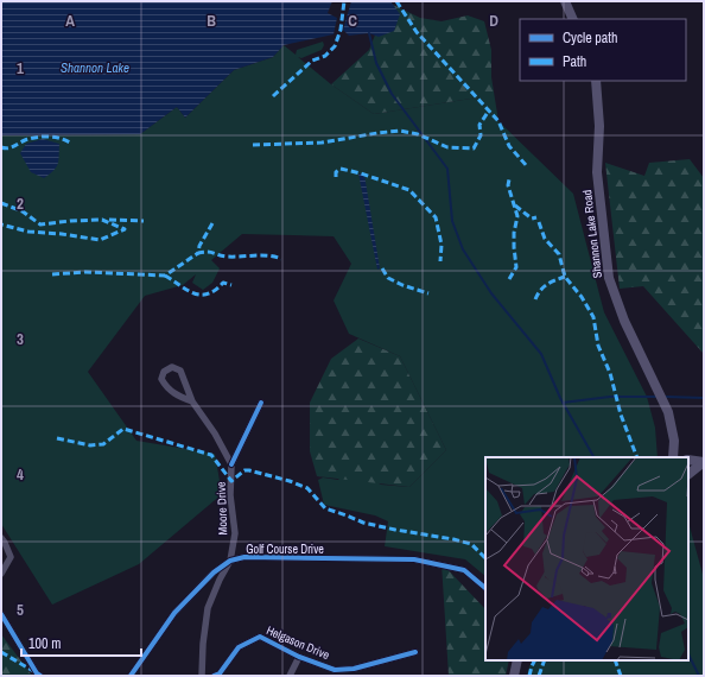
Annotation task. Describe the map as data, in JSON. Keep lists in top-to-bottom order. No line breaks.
{"streets":{"main road":["Shannon Lake Road"],"street":["Moore Drive","Golf Course Drive","Helgason Drive"]},"crossings":[["Moore Drive","Golf Course Drive"]],"water":["Shannon Lake"],"legend":["Cycle path","Path"],"scale_bar":"100 m","grid":{"columns":["A","B","C","D"],"rows":["1","2","3","4","5"]}}
